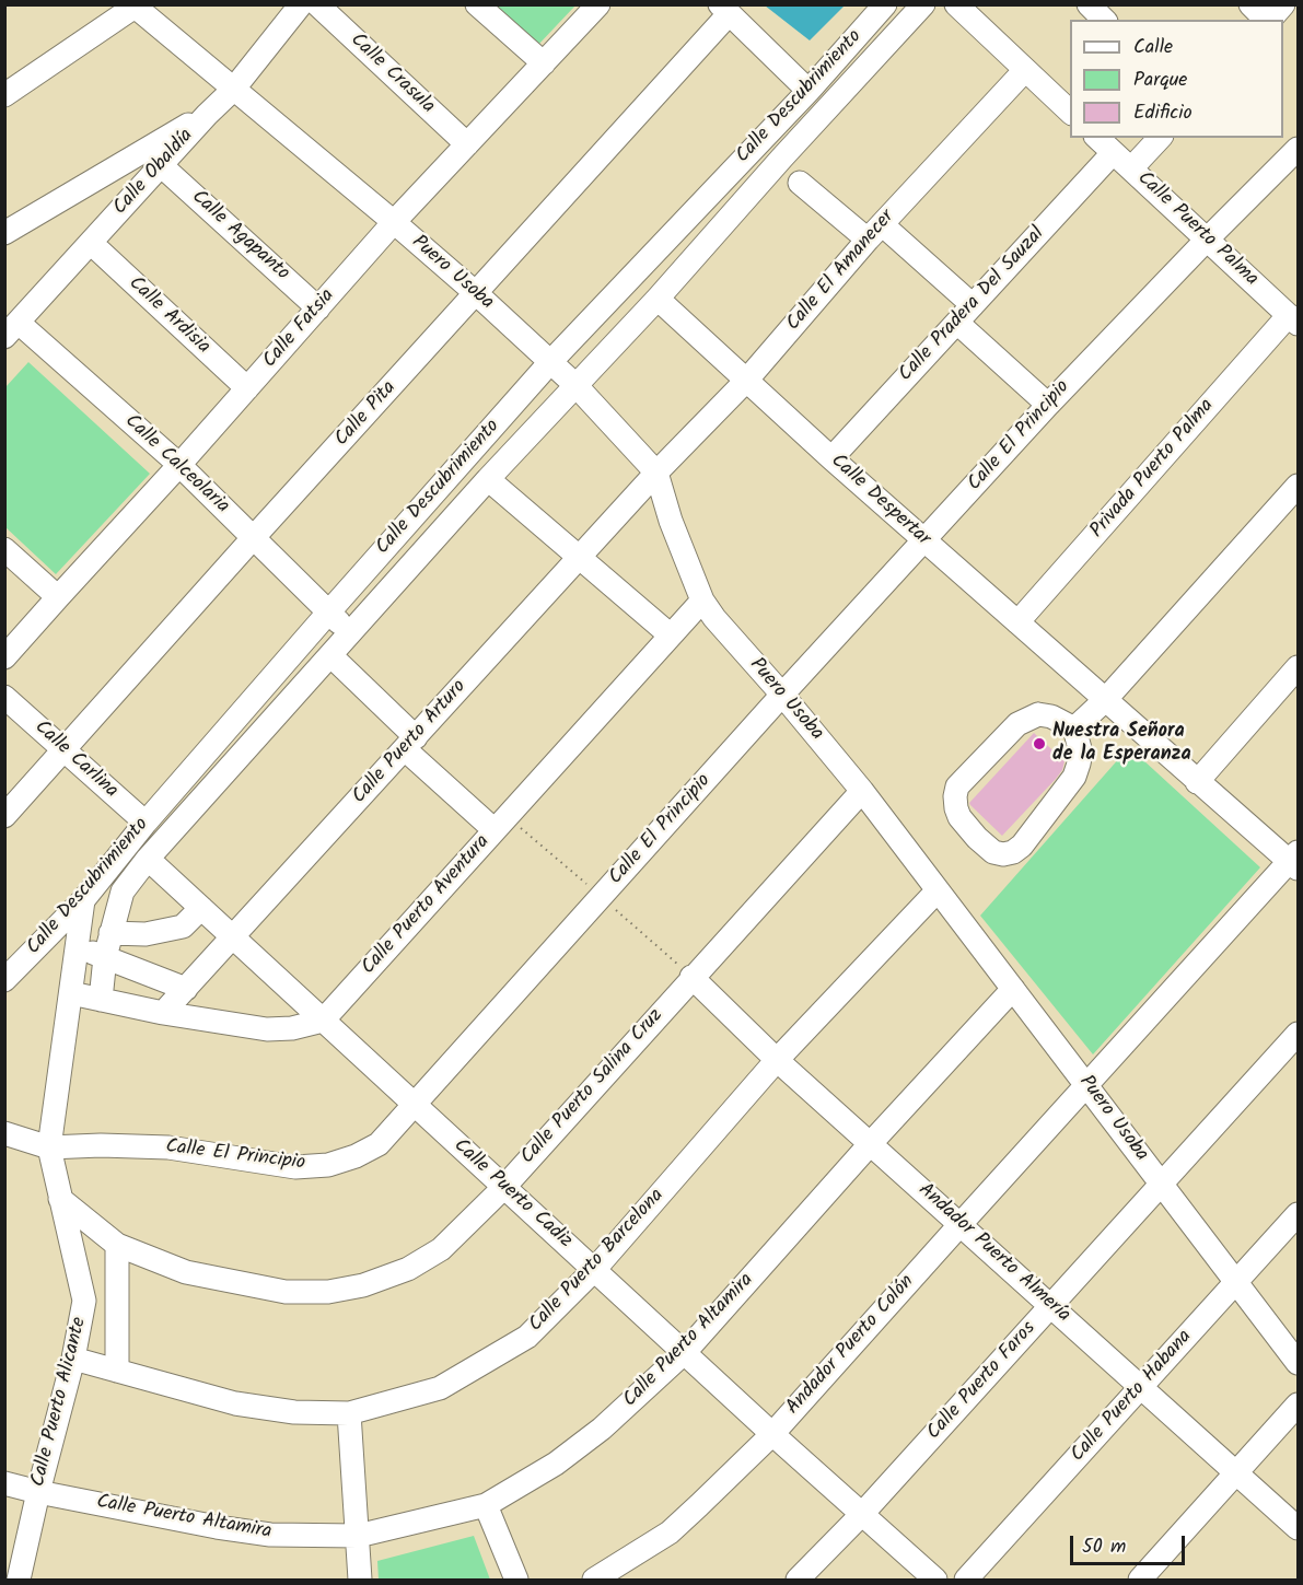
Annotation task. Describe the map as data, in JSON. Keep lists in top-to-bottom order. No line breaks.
{"streets":{"street":["Calle Crasula","Calle Descubrimiento","Calle Obaldía","Calle Puerto Palma","Calle Agapanto","Calle El Amanecer","Puero Usoba","Calle Pradera Del Sauzal","Calle Ardisia","Calle Fatsia","Calle Pita","Calle El Principio","Calle Calceolaria","Privada Puerto Palma","Calle Despertar","Calle Puerto Arturo","Calle Carlina","Calle Puerto Aventura","Calle Puerto Salina Cruz","Calle Puerto Cadiz","Andador Puerto Almería","Calle Puerto Barcelona","Calle Puerto Altamira","Andador Puerto Colón","Calle Puerto Faros","Calle Puerto Habana","Calle Puerto Alicante"]},"crossings":[["Calle Crasula","Calle Fatsia"],["Calle Descubrimiento","Puero Usoba"],["Calle Descubrimiento","Calle Calceolaria"],["Calle Descubrimiento","Calle Despertar"],["Calle Descubrimiento","Calle Carlina"],["Calle Descubrimiento","Calle Puerto Cadiz"],["Calle Obaldía","Calle Agapanto"],["Calle Obaldía","Puero Usoba"],["Calle Obaldía","Calle Ardisia"],["Calle Obaldía","Calle Calceolaria"],["Calle Puerto Palma","Calle Pradera Del Sauzal"],["Calle Puerto Palma","Calle El Principio"],["Calle Puerto Palma","Privada Puerto Palma"],["Calle Agapanto","Calle Fatsia"],["Calle El Amanecer","Puero Usoba"],["Calle El Amanecer","Calle Despertar"],["Calle El Amanecer","Calle Puerto Arturo"],["Puero Usoba","Calle Fatsia"],["Puero Usoba","Calle Pita"],["Puero Usoba","Calle El Principio"],["Puero Usoba","Calle Puerto Arturo"],["Puero Usoba","Calle Puerto Aventura"],["Puero Usoba","Calle Puerto Salina Cruz"],["Puero Usoba","Calle Puerto Barcelona"],["Puero Usoba","Calle Puerto Altamira"],["Puero Usoba","Andador Puerto Colón"],["Puero Usoba","Calle Puerto Faros"],["Puero Usoba","Calle Puerto Habana"],["Calle Pradera Del Sauzal","Calle Despertar"],["Calle Ardisia","Calle Fatsia"],["Calle Fatsia","Calle Calceolaria"],["Calle Pita","Calle Calceolaria"],["Calle Pita","Calle Carlina"],["Calle El Principio","Calle Despertar"],["Calle El Principio","Calle Puerto Cadiz"],["Calle El Principio","Calle Puerto Alicante"],["Privada Puerto Palma","Calle Despertar"],["Calle Despertar","Andador Puerto Colón"],["Calle Puerto Arturo","Calle Puerto Cadiz"],["Calle Puerto Aventura","Calle Puerto Cadiz"],["Calle Puerto Salina Cruz","Calle Puerto Cadiz"],["Calle Puerto Salina Cruz","Andador Puerto Almería"],["Calle Puerto Salina Cruz","Calle Puerto Alicante"],["Calle Puerto Cadiz","Calle Puerto Barcelona"],["Calle Puerto Cadiz","Calle Puerto Altamira"],["Calle Puerto Cadiz","Andador Puerto Colón"],["Calle Puerto Cadiz","Calle Puerto Faros"],["Andador Puerto Almería","Calle Puerto Barcelona"],["Andador Puerto Almería","Calle Puerto Altamira"],["Andador Puerto Almería","Andador Puerto Colón"],["Andador Puerto Almería","Calle Puerto Faros"],["Andador Puerto Almería","Calle Puerto Habana"],["Calle Puerto Barcelona","Calle Puerto Alicante"],["Calle Puerto Altamira","Calle Puerto Alicante"]],"places":["Nuestra Señora de la Esperanza"],"legend":["Calle","Parque","Edificio"],"scale_bar":"50 m"}
